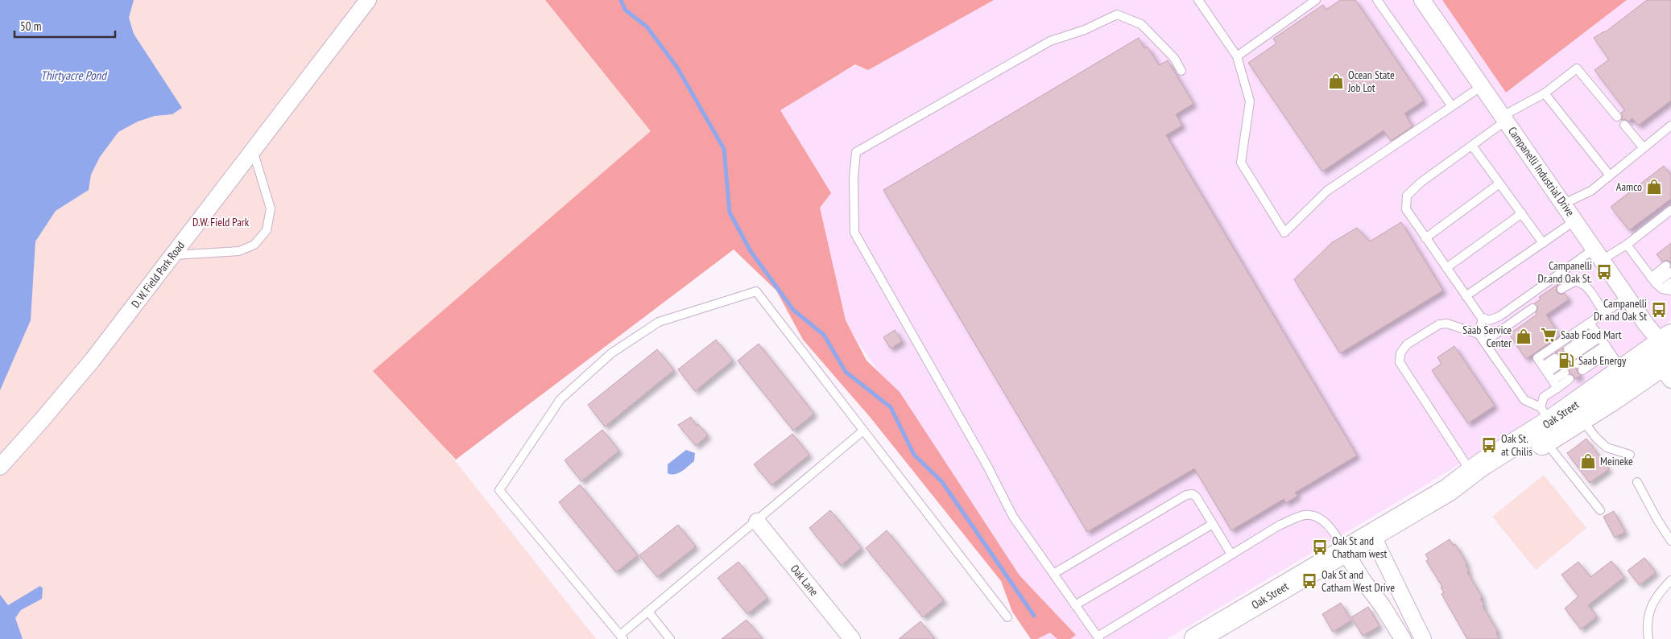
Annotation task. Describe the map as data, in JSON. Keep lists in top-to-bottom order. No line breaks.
{"streets":{"main road":["Oak Street"],"street":["Campanelli Industrial Drive","D. W. Field Park Road","Oak Lane"]},"crossings":[["Campanelli Industrial Drive","Oak Street"]],"water":["Thirtyacre Pond"],"parks":["D.W. Field Park"],"places":{"shop":["Ocean State Job Lot","Aamco","Saab Service Center","Meineke"],"bus stop":["Campanelli Dr.and Oak St.","Campanelli Dr and Oak St","Oak St. at Chilis","Oak St and Chatham west","Oak St and Catham West Drive"],"supermarket":["Saab Food Mart"],"fuel station":["Saab Energy"]},"scale_bar":"50 m"}
